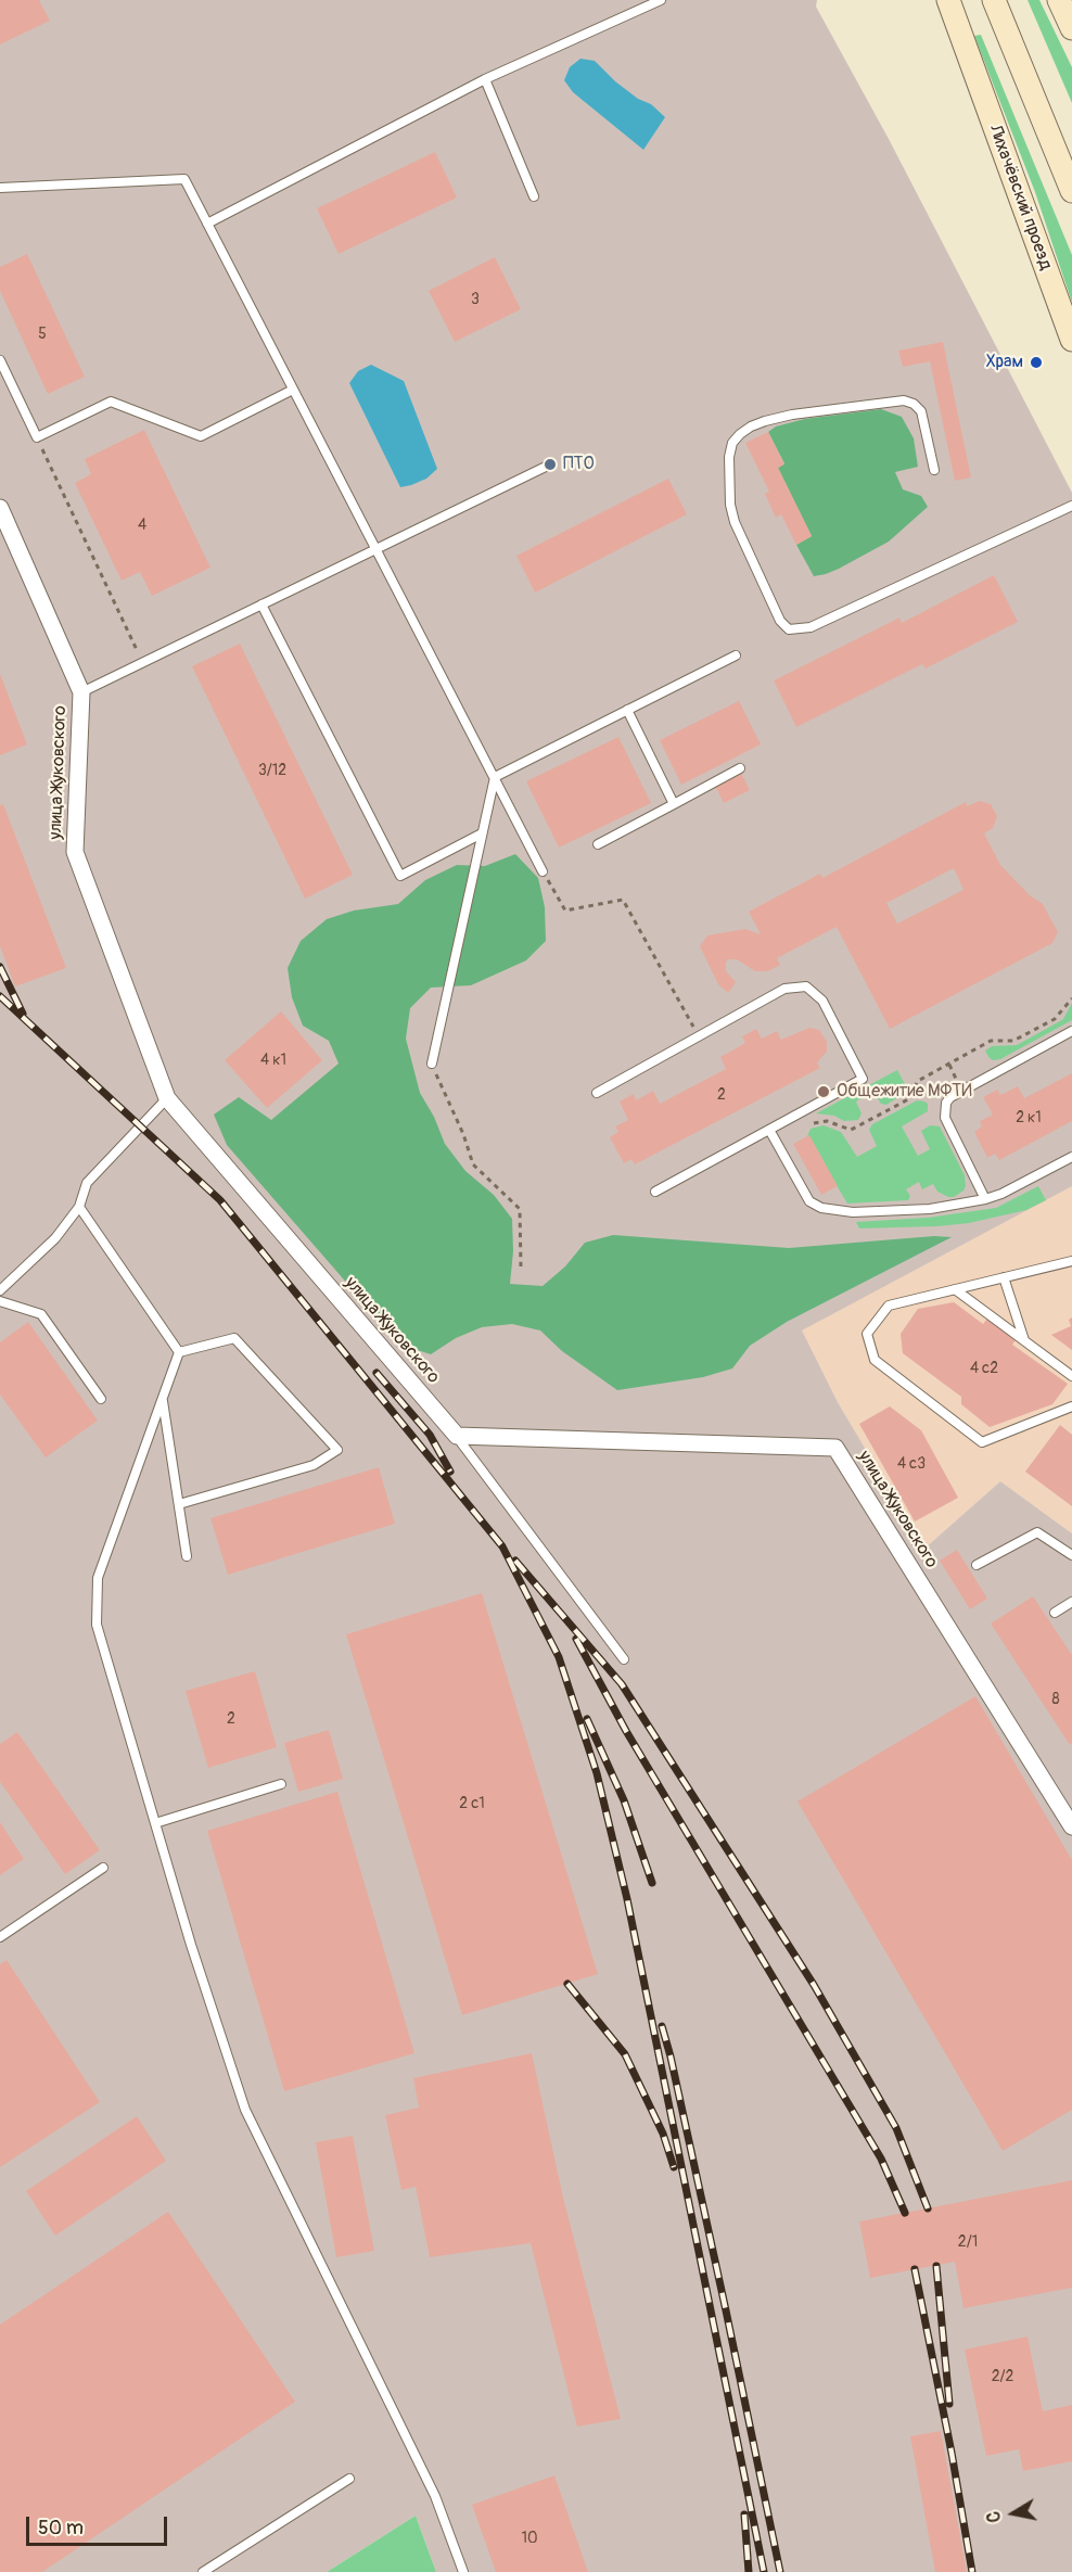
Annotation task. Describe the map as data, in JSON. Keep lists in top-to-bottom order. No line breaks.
{"streets":{"main road":["Лихачёвский проезд"],"street":["улица Жуковского"]},"places":["Храм","ПТО","Общежитие МФТИ"],"house_numbers":["3","5","4","3/12","4 к1","2","2 к1","4 с2","4 с3","8","2","2 с1","2/1","2/2","10"],"scale_bar":"50 m","north":"left"}
